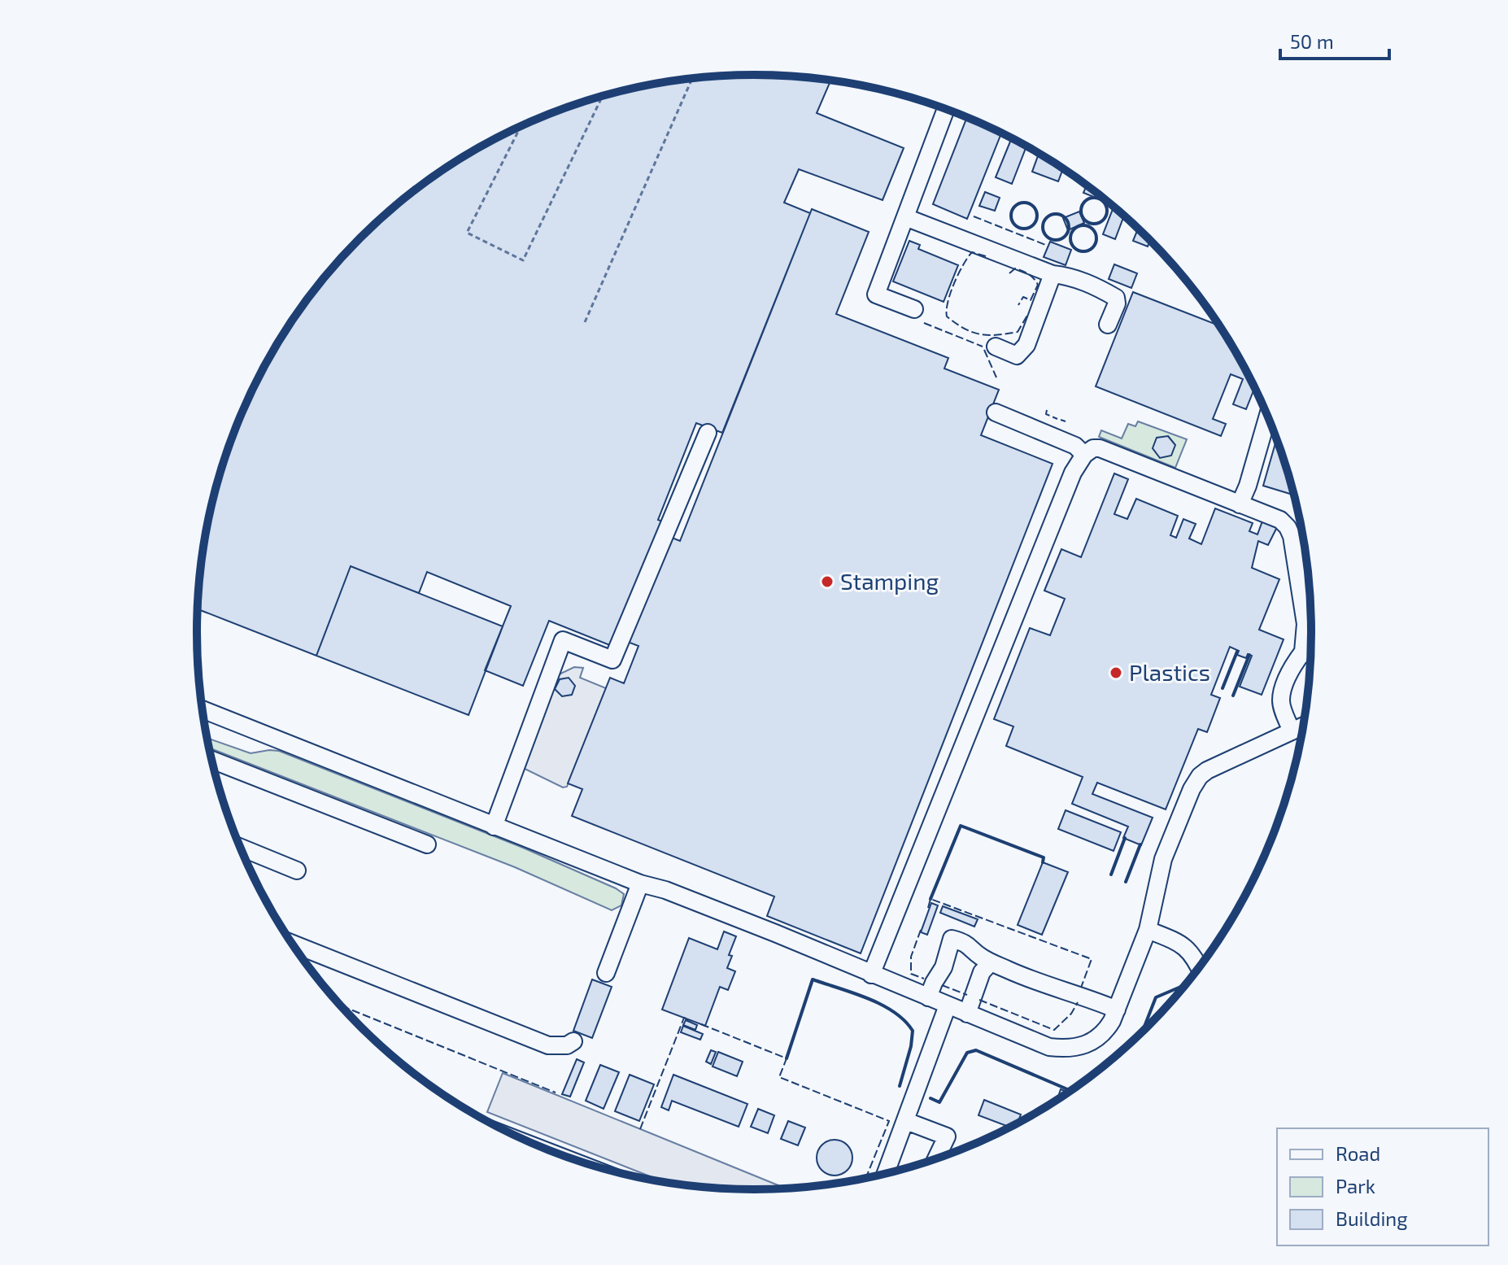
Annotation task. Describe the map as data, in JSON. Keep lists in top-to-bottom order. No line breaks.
{"places":["Stamping","Plastics"],"legend":["Road","Park","Building"],"scale_bar":"50 m"}
